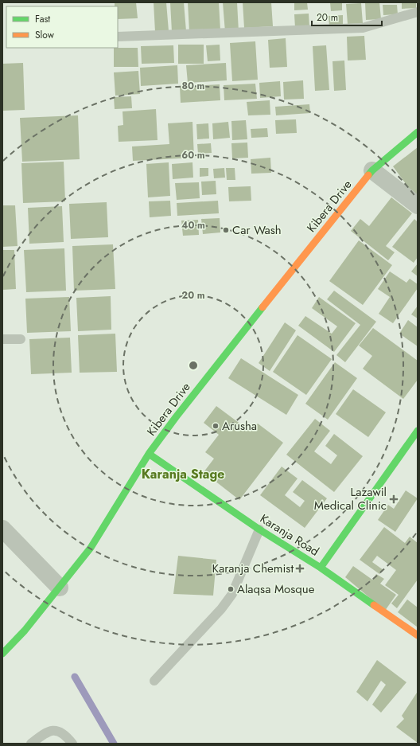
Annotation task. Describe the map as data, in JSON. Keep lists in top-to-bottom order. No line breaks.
{"streets":{"street":["Kibera Drive","Karanja Road"]},"crossings":[["Kibera Drive","Karanja Road"]],"districts":["Karanja Stage"],"places":{"other":["Car Wash","Arusha","Alaqsa Mosque"],"health":["Lazawil Medical Clinic","Karanja Chemist"]},"legend":["Fast","Slow"],"scale_bar":"20 m","rings":["80 m","60 m","40 m","20 m"]}
